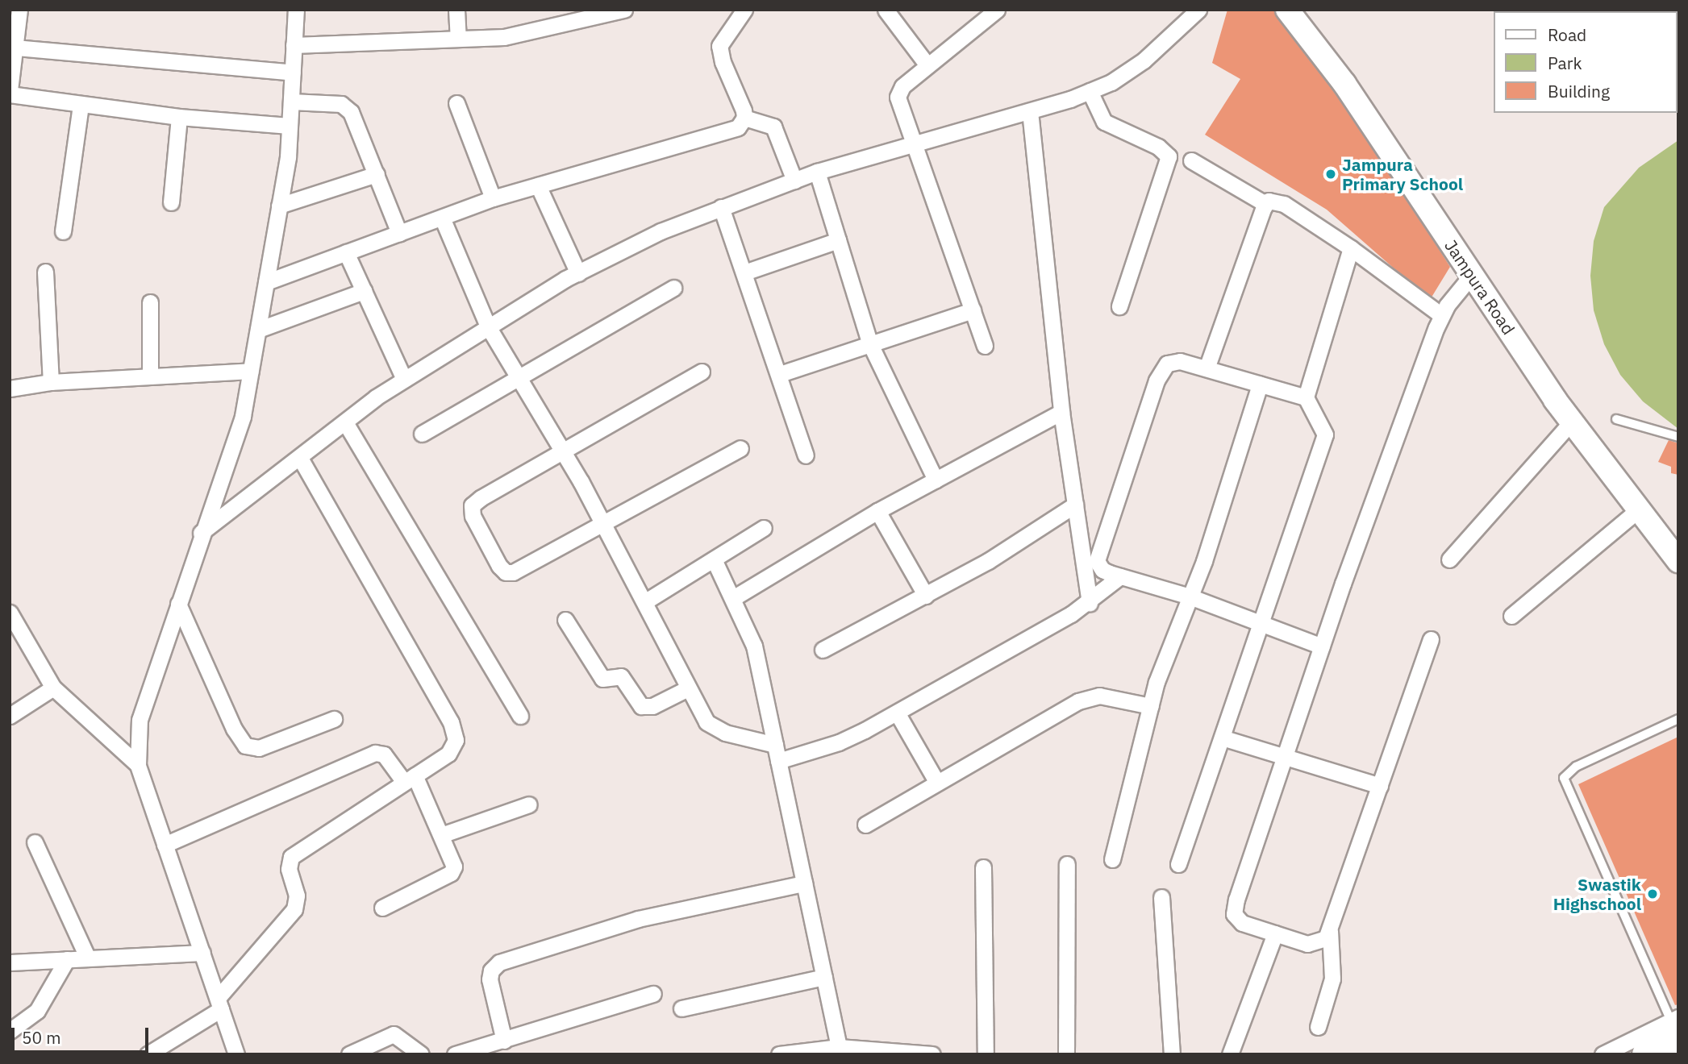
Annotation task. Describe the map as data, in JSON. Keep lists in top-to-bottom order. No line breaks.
{"streets":{"street":["Jampura Road"]},"places":["Jampura Primary School","Swastik Highschool"],"legend":["Road","Park","Building"],"scale_bar":"50 m"}
